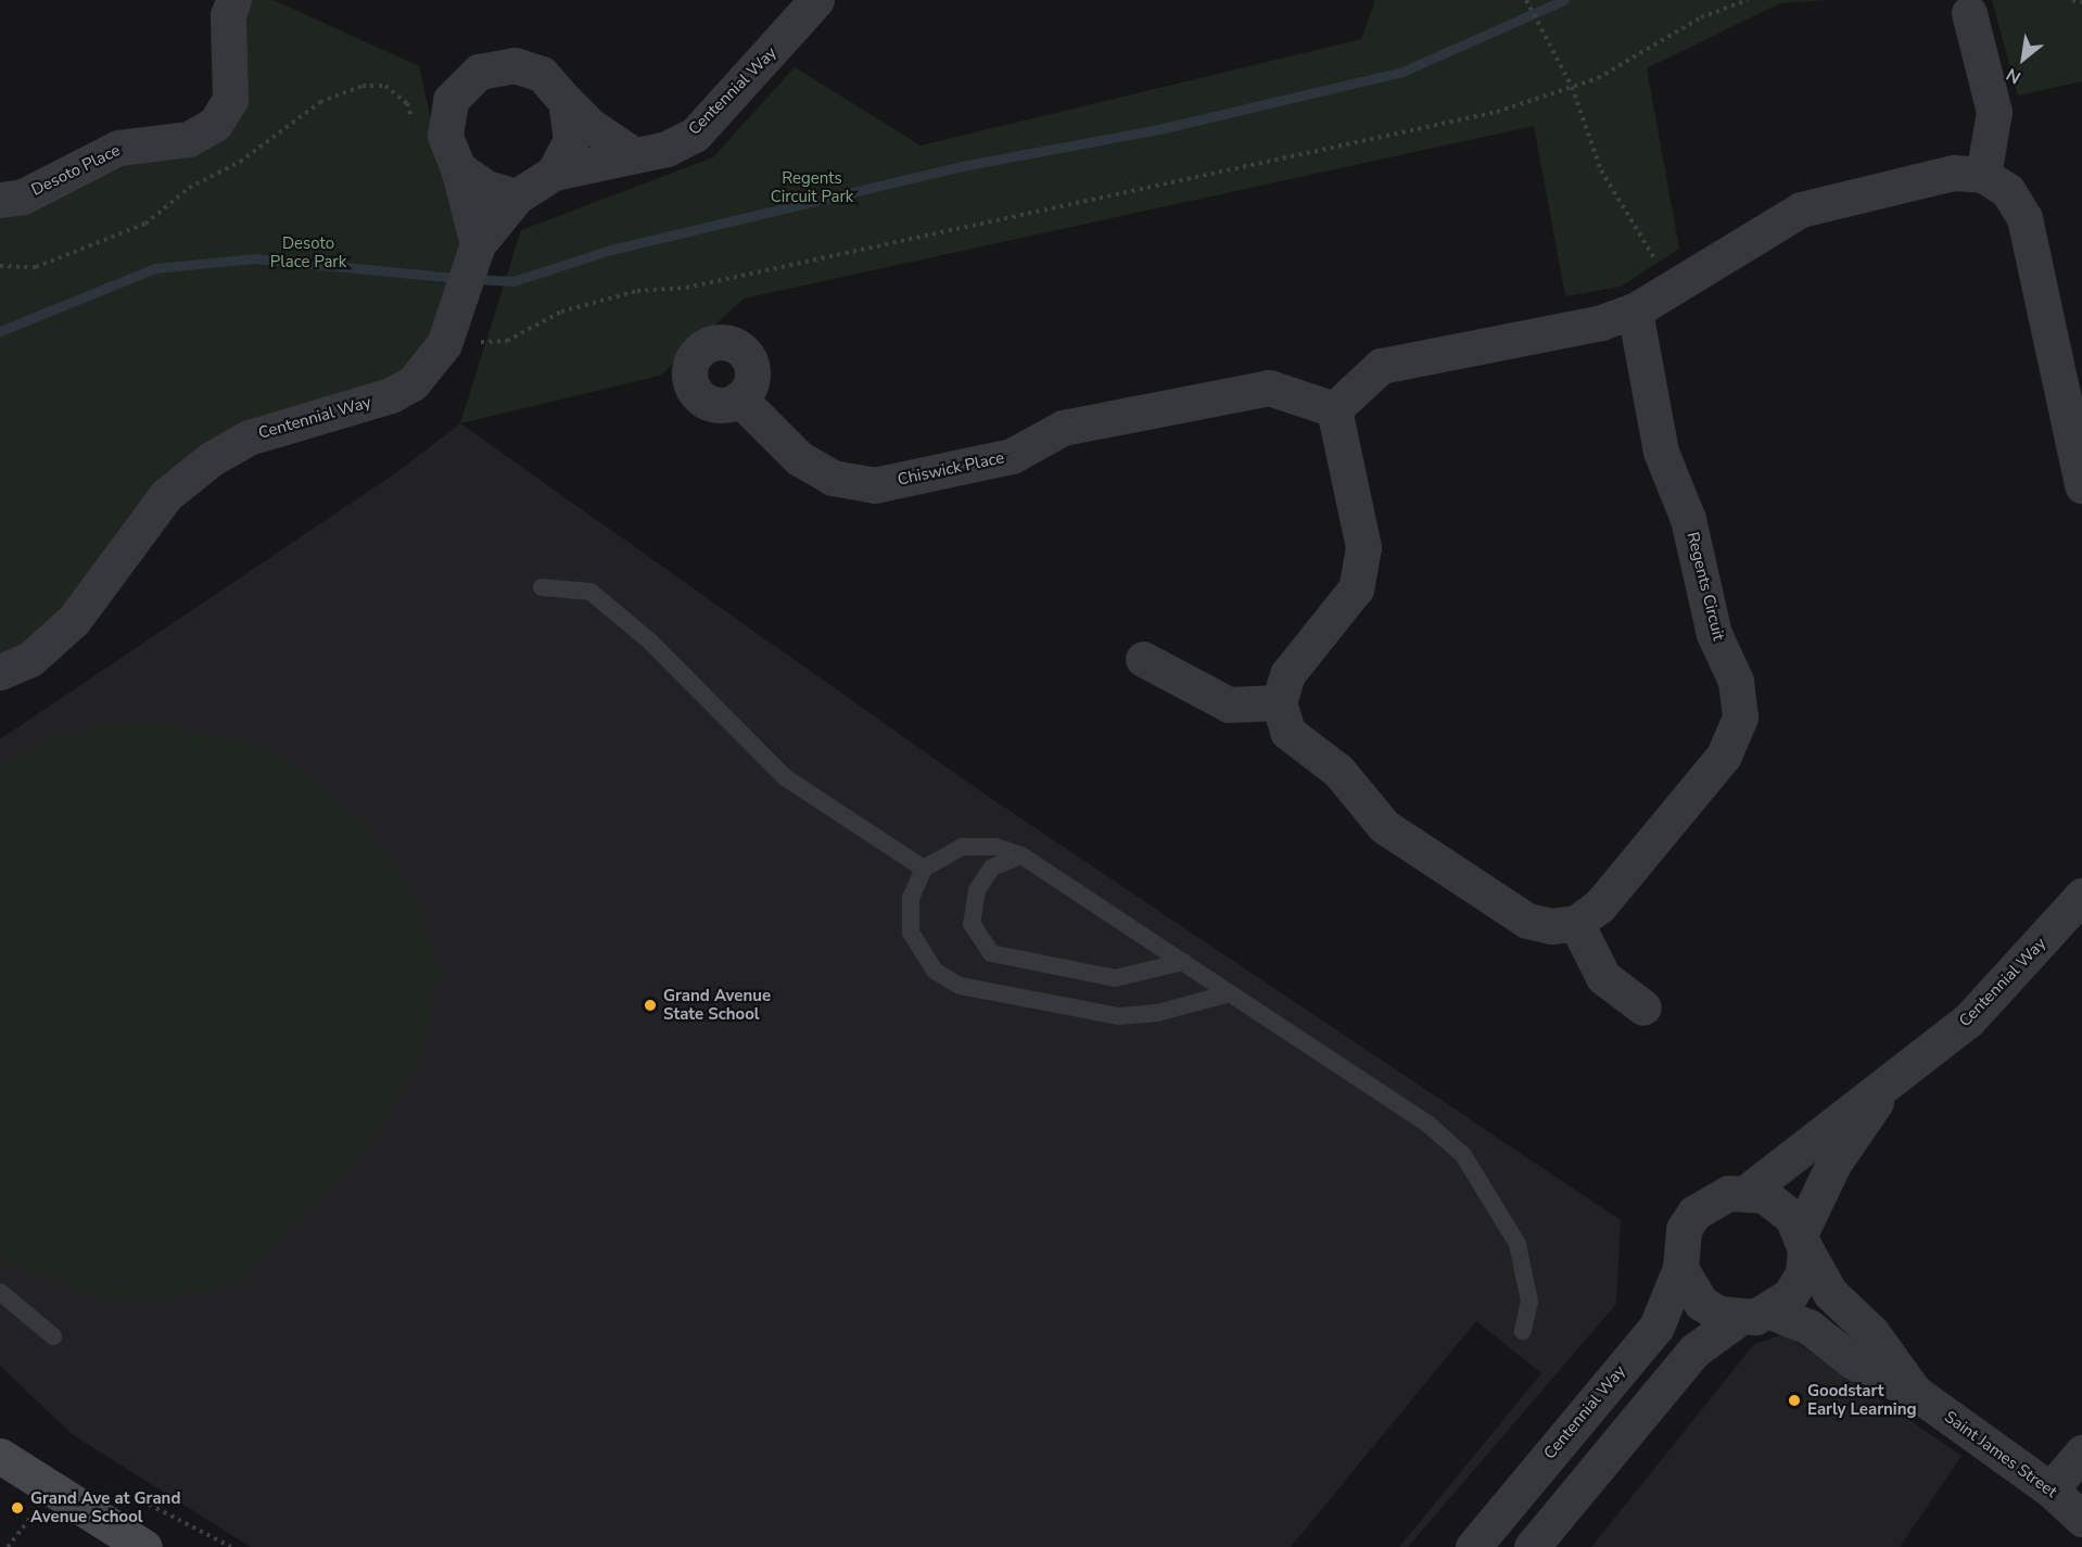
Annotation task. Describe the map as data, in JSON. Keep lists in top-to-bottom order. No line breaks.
{"streets":{"street":["Centennial Way","Desoto Place","Chiswick Place","Regents Circuit","Saint James Street"]},"crossings":[["Centennial Way","Saint James Street"]],"parks":["Regents Circuit Park","Desoto Place Park"],"places":["Grand Avenue State School","Goodstart Early Learning","Grand Ave at Grand Avenue School"],"north":"bottom left"}
